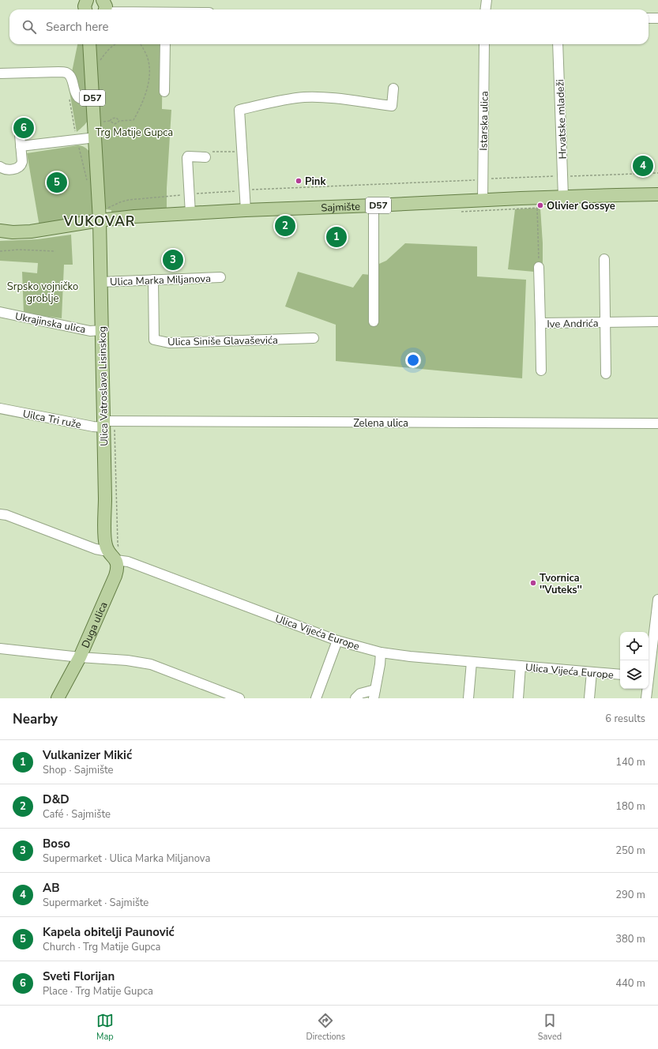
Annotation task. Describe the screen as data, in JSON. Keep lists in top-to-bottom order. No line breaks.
{"streets":{"main road":["D57","Sajmište","Ulica Vatroslava Lisinskog","Duga ulica"],"street":["Hrvatske mladeži","Istarska ulica","Ulica Marka Miljanova","Ukrajinska ulica","Ive Andrića","Ulica Siniše Glavaševića","Uilca Tri ruže","Zelena ulica","Ulica Vijeća Europe"]},"crossings":[["D57","Sajmište"],["D57","Ulica Vatroslava Lisinskog"],["Hrvatske mladeži","Sajmište"],["Istarska ulica","Sajmište"],["Sajmište","Ulica Vatroslava Lisinskog"],["Ulica Marka Miljanova","Ulica Siniše Glavaševića"],["Ulica Marka Miljanova","Ulica Vatroslava Lisinskog"],["Ukrajinska ulica","Ulica Vatroslava Lisinskog"],["Ulica Vatroslava Lisinskog","Uilca Tri ruže"],["Ulica Vatroslava Lisinskog","Zelena ulica"],["Ulica Vatroslava Lisinskog","Duga ulica"],["Ulica Vatroslava Lisinskog","Ulica Vijeća Europe"],["Uilca Tri ruže","Zelena ulica"],["Duga ulica","Ulica Vijeća Europe"]],"districts":["VUKOVAR"],"parks":["Trg Matije Gupca","Srpsko vojničko groblje"],"places":["Pink","Olivier Gossye","Tvornica ''Vuteks''"],"page":{"search":"Search here","pins":["6","4","5","2","1","3"],"heading":["Nearby","6 results"],"list":[{"mark":"1","name":"Vulkanizer Mikić","note":"Shop · Sajmište","value":"140 m"},{"mark":"2","name":"D&D","note":"Café · Sajmište","value":"180 m"},{"mark":"3","name":"Boso","note":"Supermarket · Ulica Marka Miljanova","value":"250 m"},{"mark":"4","name":"AB","note":"Supermarket · Sajmište","value":"290 m"},{"mark":"5","name":"Kapela obitelji Paunović","note":"Church · Trg Matije Gupca","value":"380 m"},{"mark":"6","name":"Sveti Florijan","note":"Place · Trg Matije Gupca","value":"440 m"}],"nav":["Map","Directions","Saved"]}}
